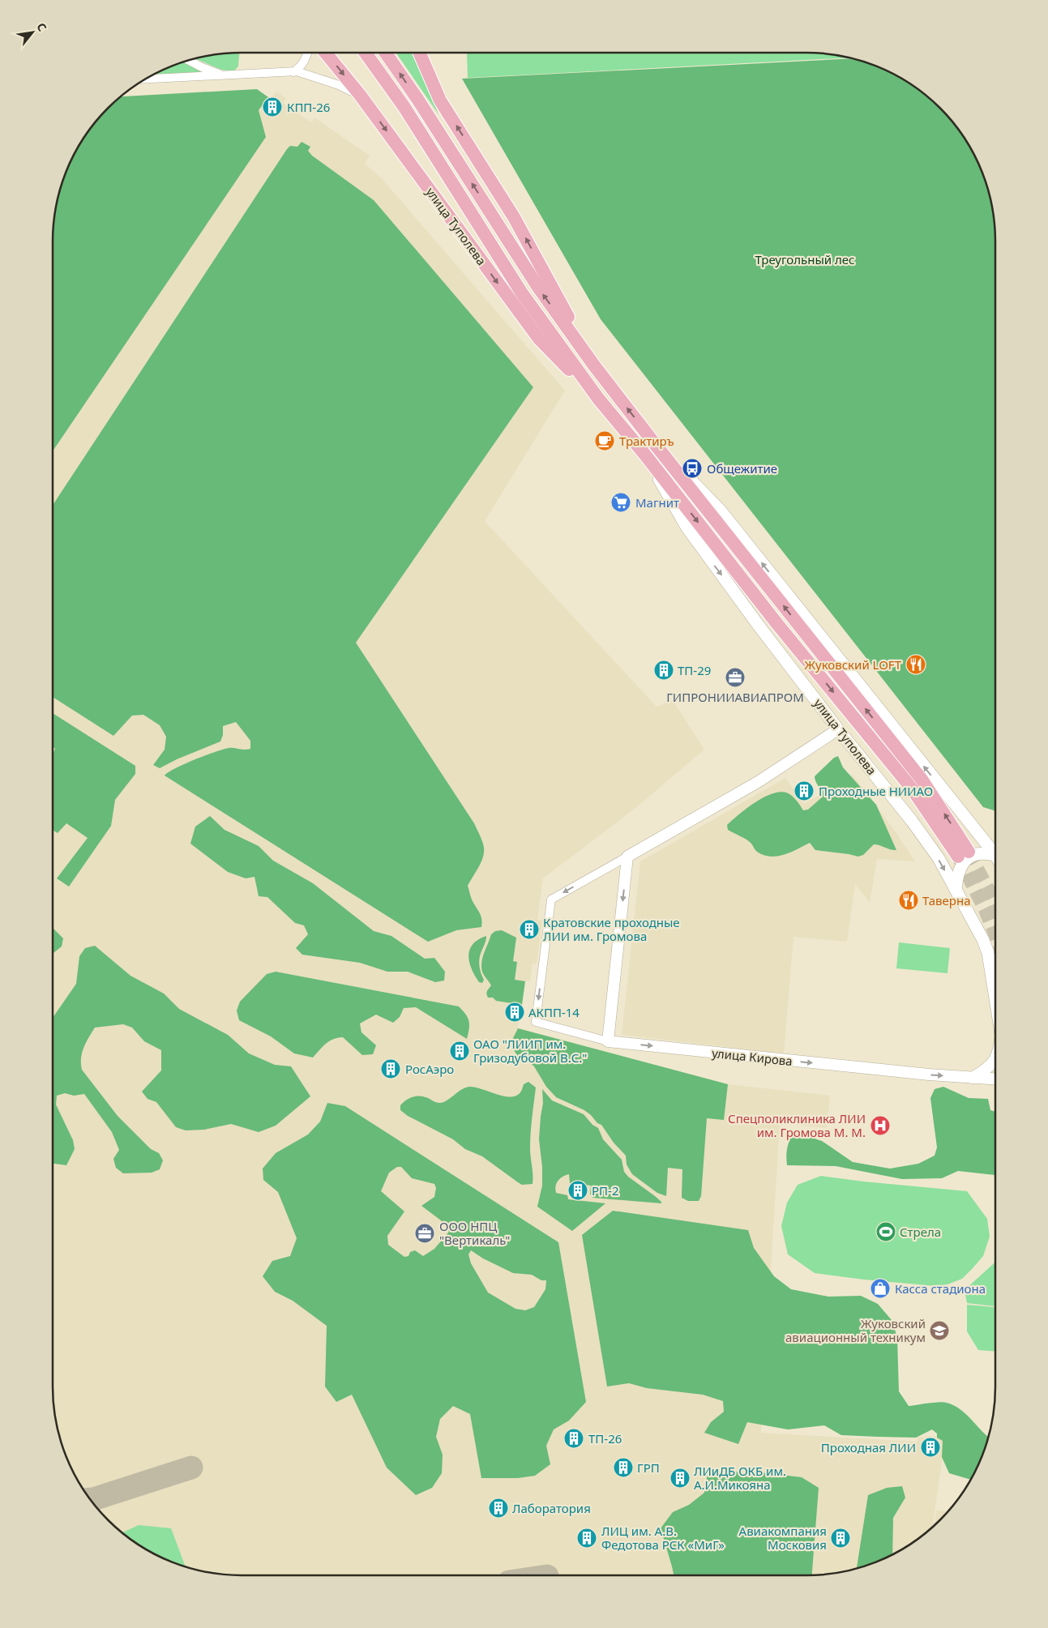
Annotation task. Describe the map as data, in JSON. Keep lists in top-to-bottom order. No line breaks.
{"streets":{"main road":["улица Туполева"],"street":["улица Кирова"]},"parks":["Треугольный лес"],"places":{"building":["КПП-26","ТП-29","Проходные НИИАО","Кратовские проходные ЛИИ им. Громова","АКПП-14","ОАО \"ЛИИП им. Гризодубовой В.С.\"","РосАэро","РП-2","ТП-26","Проходная ЛИИ","ГРП","ЛИиДБ ОКБ им. А.И.Микояна","Лаборатория","ЛИЦ им. А.В. Федотова РСК «МиГ»","Авиакомпания Московия"],"cafe":["Трактиръ"],"bus stop":["Общежитие"],"supermarket":["Магнит"],"restaurant":["Жуковский LOFT","Таверна"],"office":["ГИПРОНИИАВИАПРОМ","ООО НПЦ \"Вертикаль\""],"hospital":["Спецполиклиника ЛИИ им. Громова М. М."],"sports":["Стрела"],"shop":["Касса стадиона"],"school or university":["Жуковский авиационный техникум"]},"north":"top right"}
